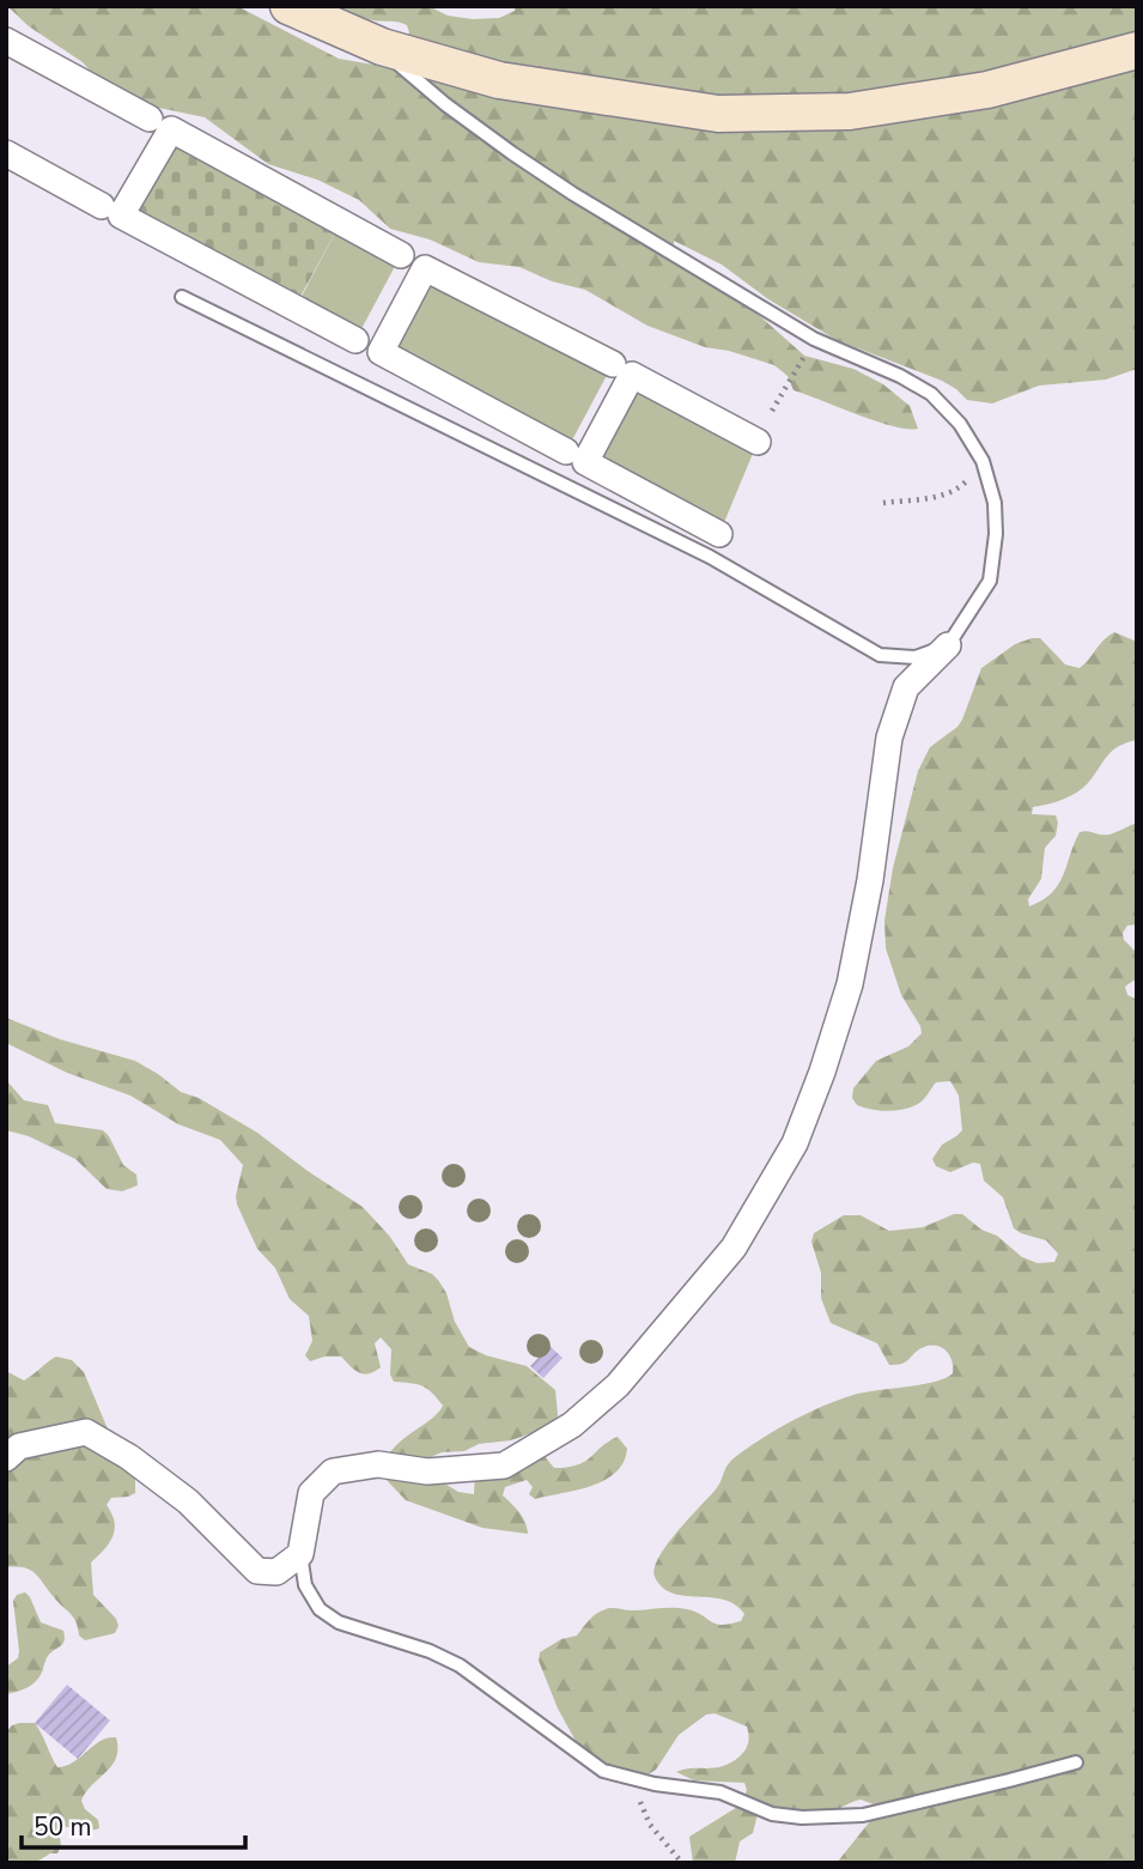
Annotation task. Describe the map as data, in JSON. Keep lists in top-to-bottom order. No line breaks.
{"scale_bar":"50 m"}
